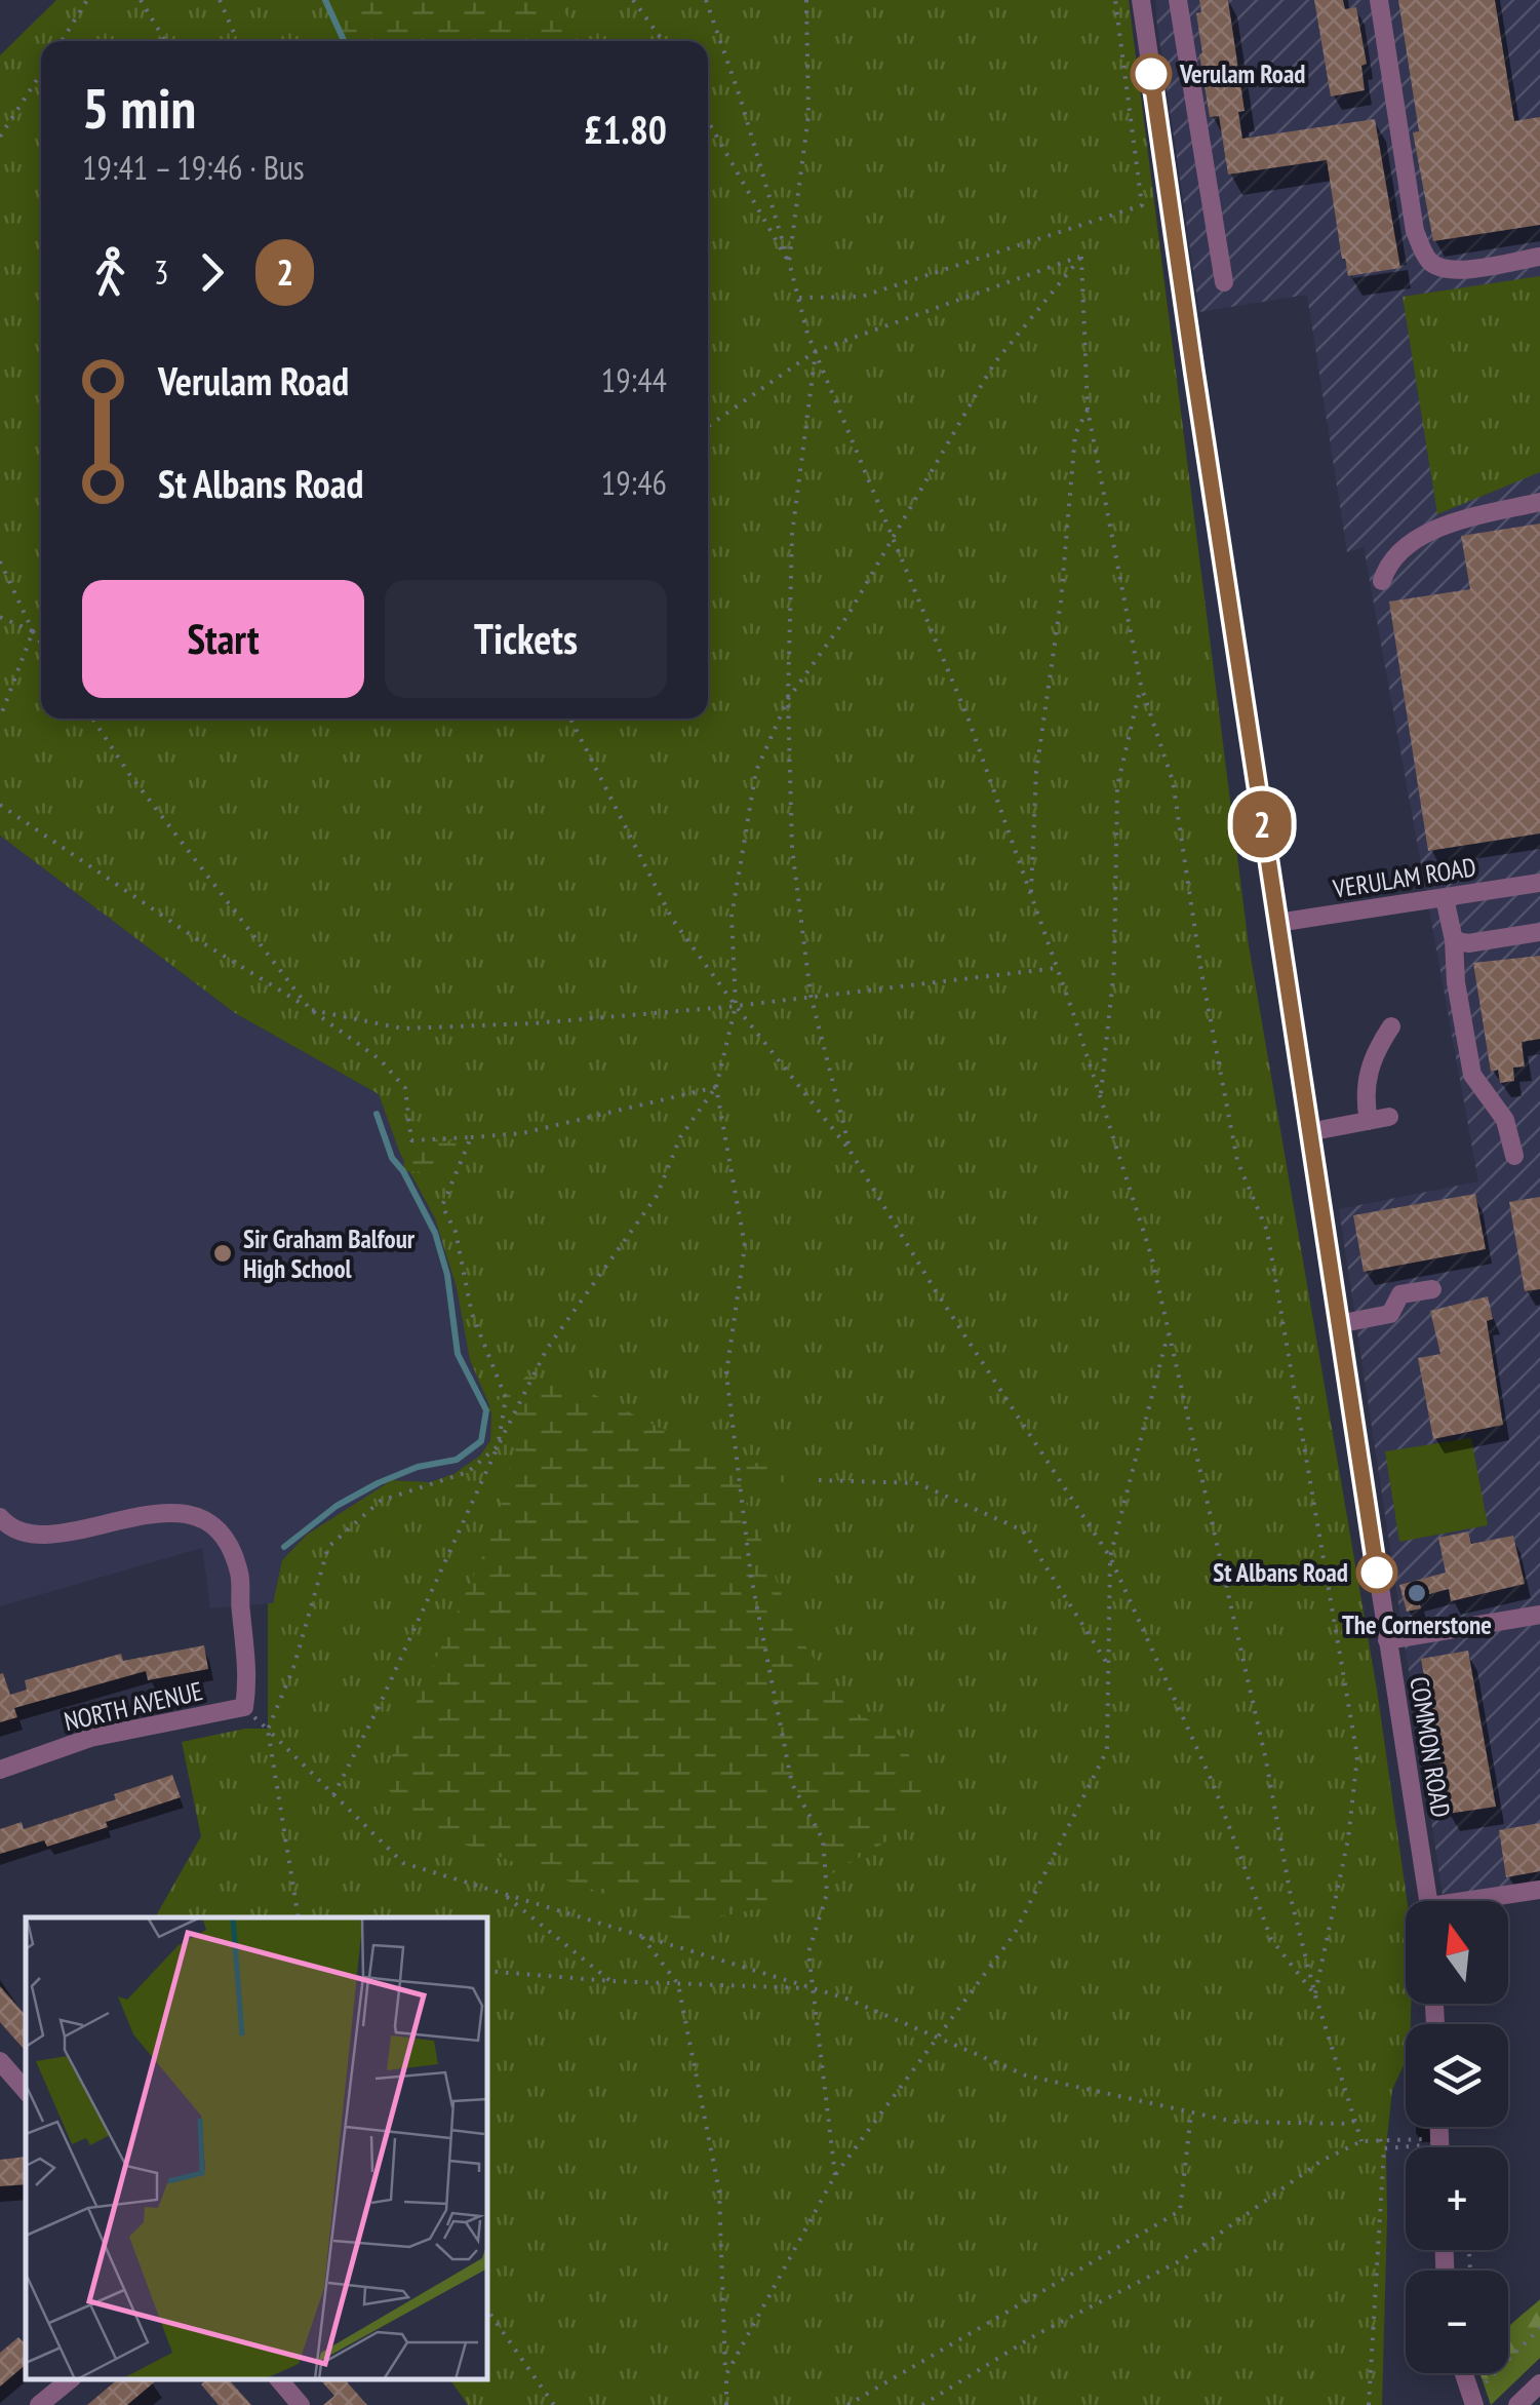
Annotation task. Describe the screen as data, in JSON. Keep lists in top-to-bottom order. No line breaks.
{"streets":{"street":["VERULAM ROAD","NORTH AVENUE","COMMON ROAD"]},"crossings":[["VERULAM ROAD","COMMON ROAD"]],"places":["Verulam Road","Sir Graham Balfour High School","St Albans Road","The Cornerstone"],"lines":["bus line 2"],"north":"top","page":{"on_map":"2","heading":["5 min","19:41 – 19:46 · Bus","£1.80"],"legs":["3","2"],"list":[{"name":"Verulam Road","value":"19:44"},{"name":"St Albans Road","value":"19:46"}],"buttons":["Start","Tickets"],"map_buttons":["+","−"]}}
